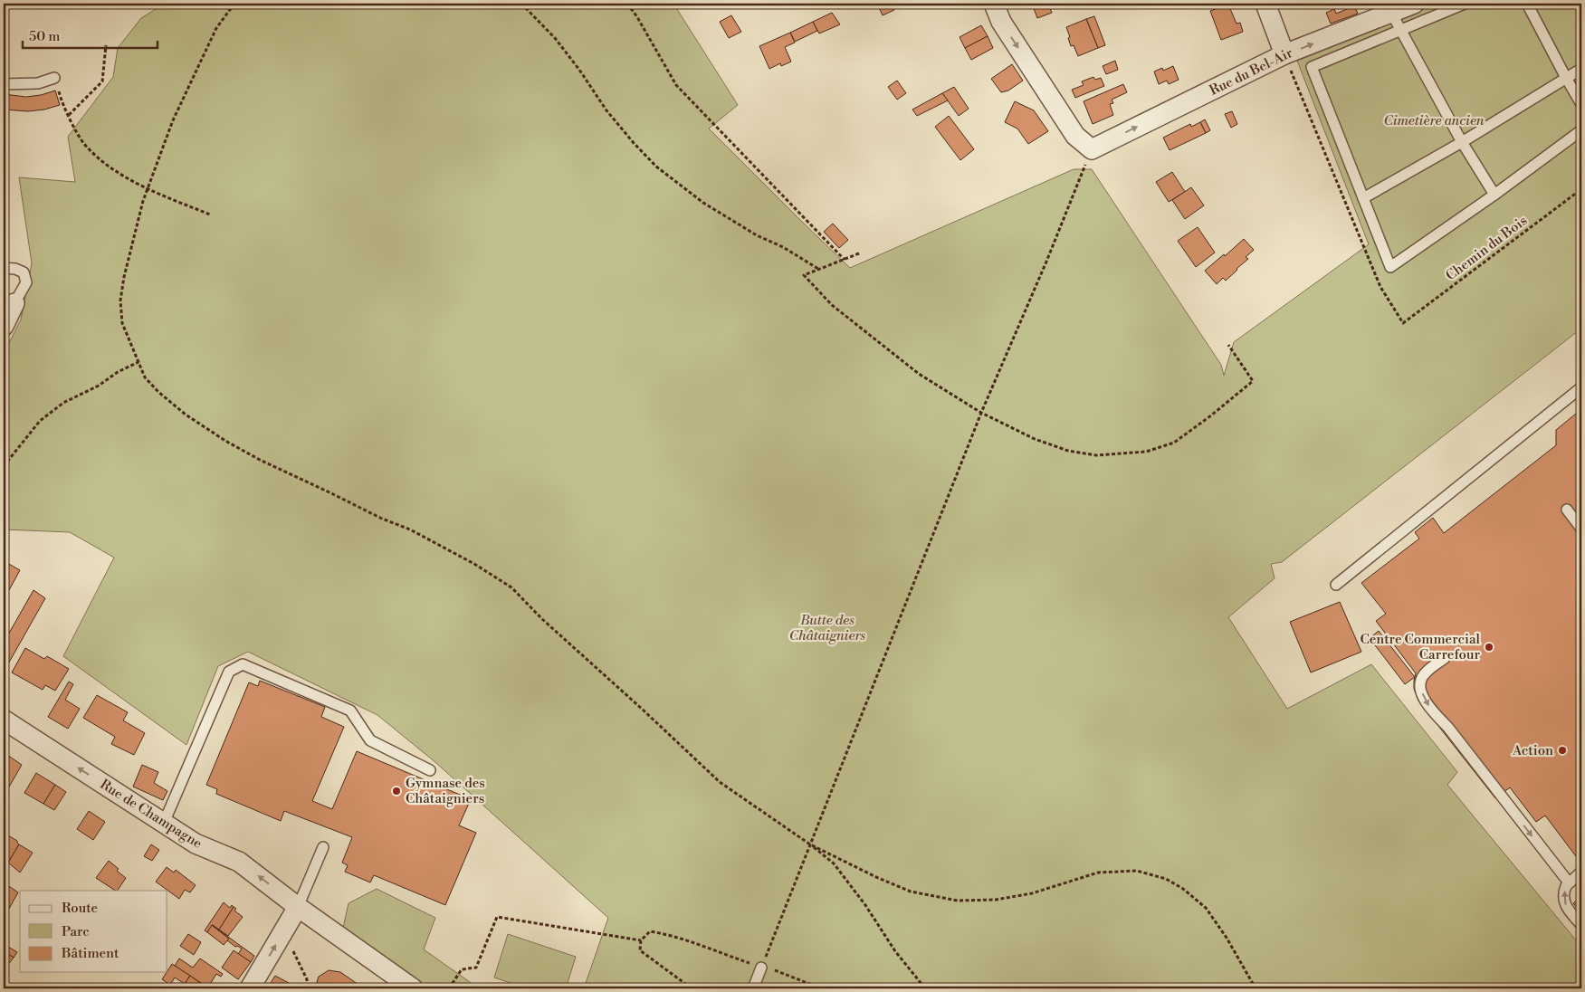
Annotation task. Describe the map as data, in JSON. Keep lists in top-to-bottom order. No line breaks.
{"streets":{"street":["Rue du Bel-Air","Rue de Champagne"],"path":["Chemin du Bois"]},"crossings":[["Rue du Bel-Air","Chemin du Bois"]],"one_way":["Rue du Bel-Air","Rue de Champagne"],"parks":["Cimetière ancien","Butte des Châtaigniers"],"places":["Centre Commercial Carrefour","Action","Gymnase des Châtaigniers"],"legend":["Route","Parc","Bâtiment"],"scale_bar":"50 m"}
